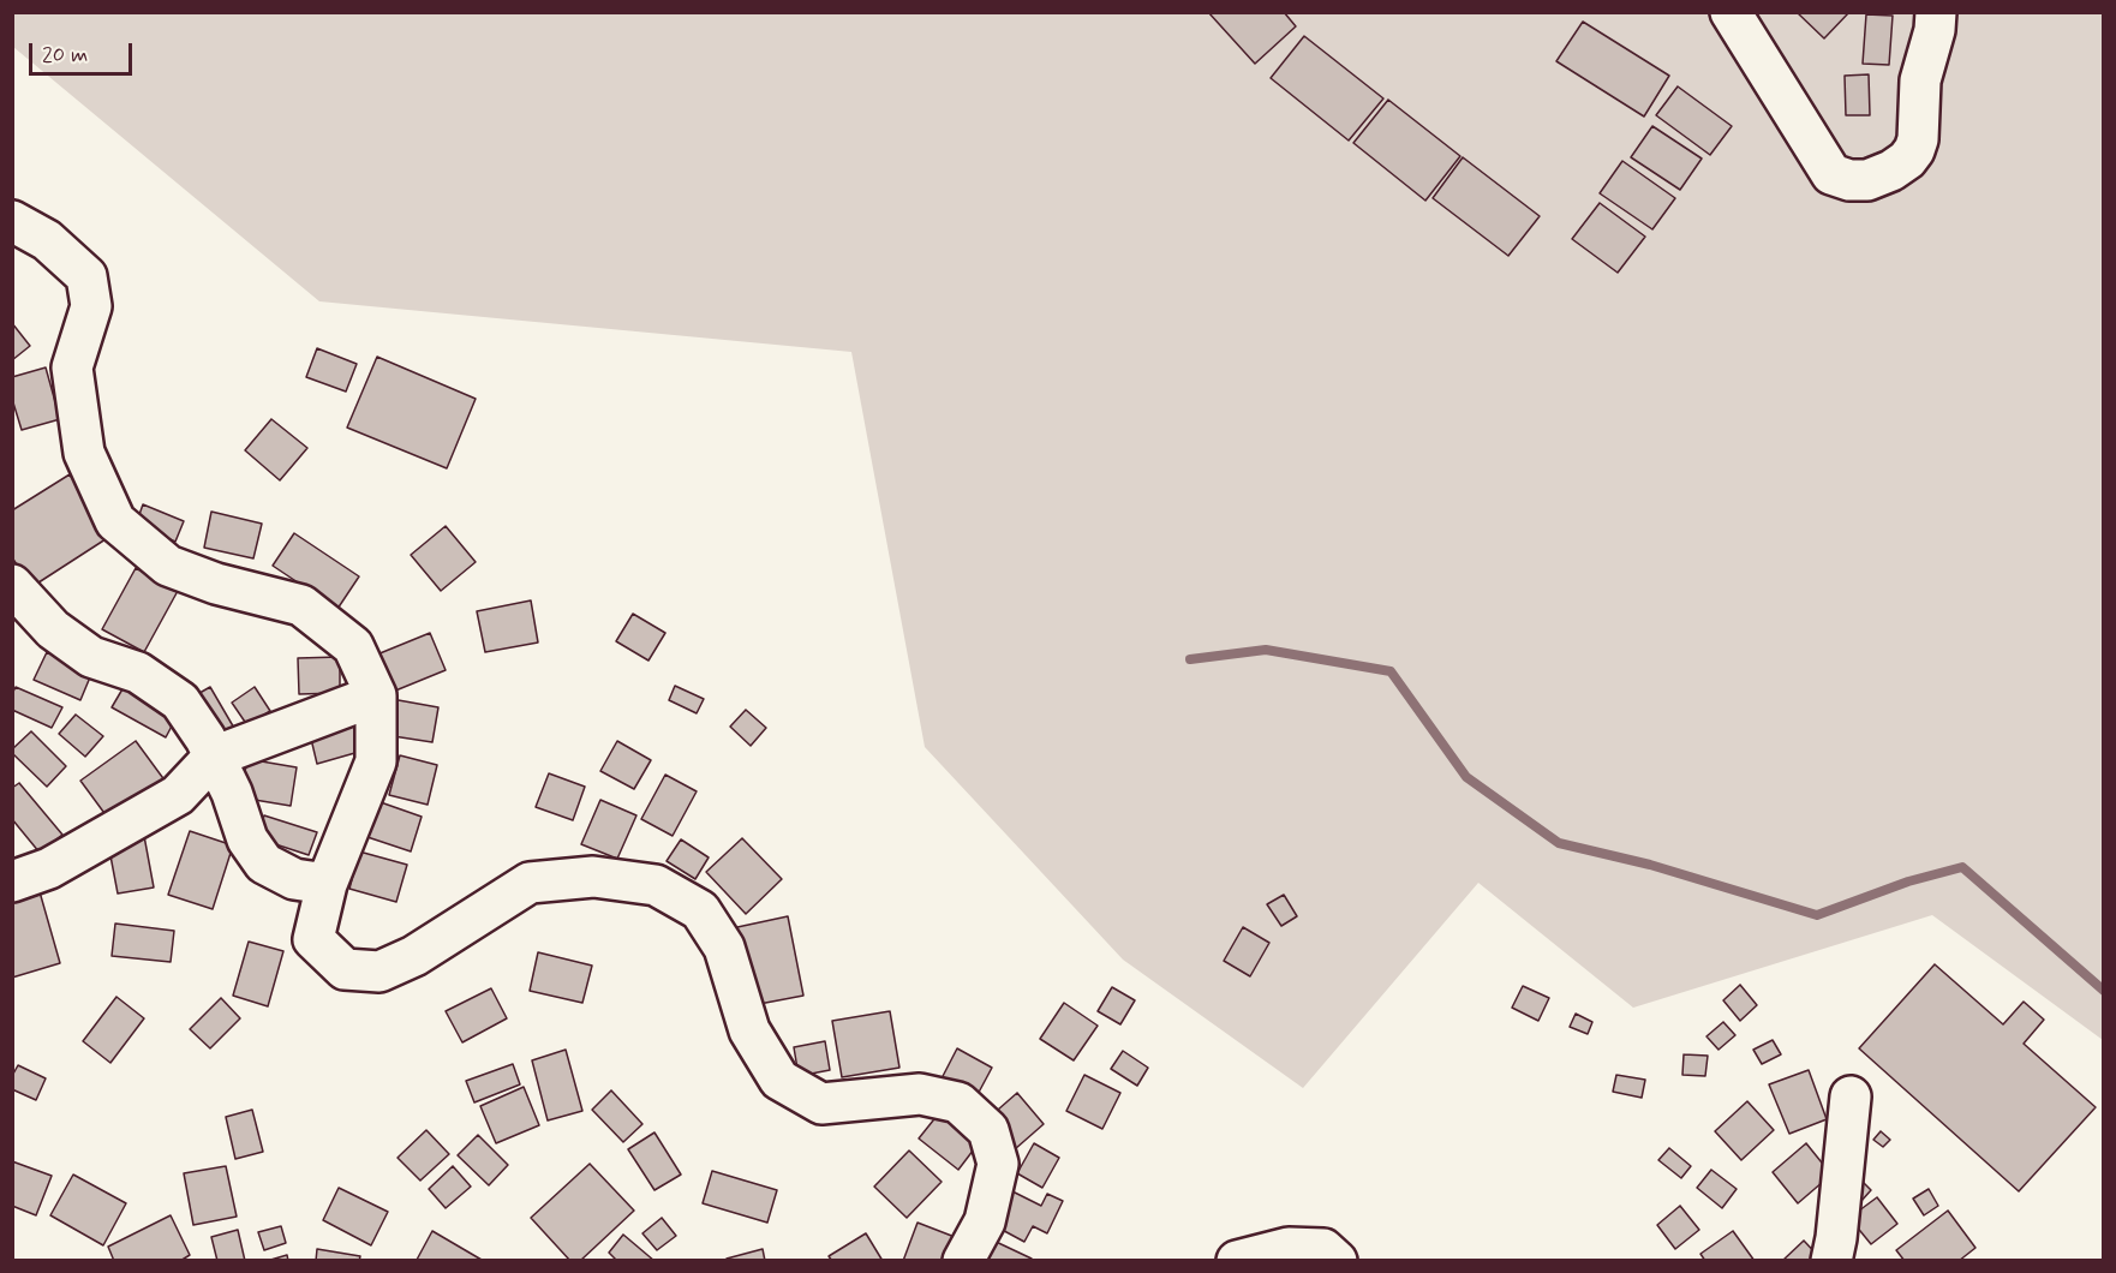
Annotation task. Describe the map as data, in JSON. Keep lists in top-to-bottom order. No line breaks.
{"scale_bar":"20 m"}
